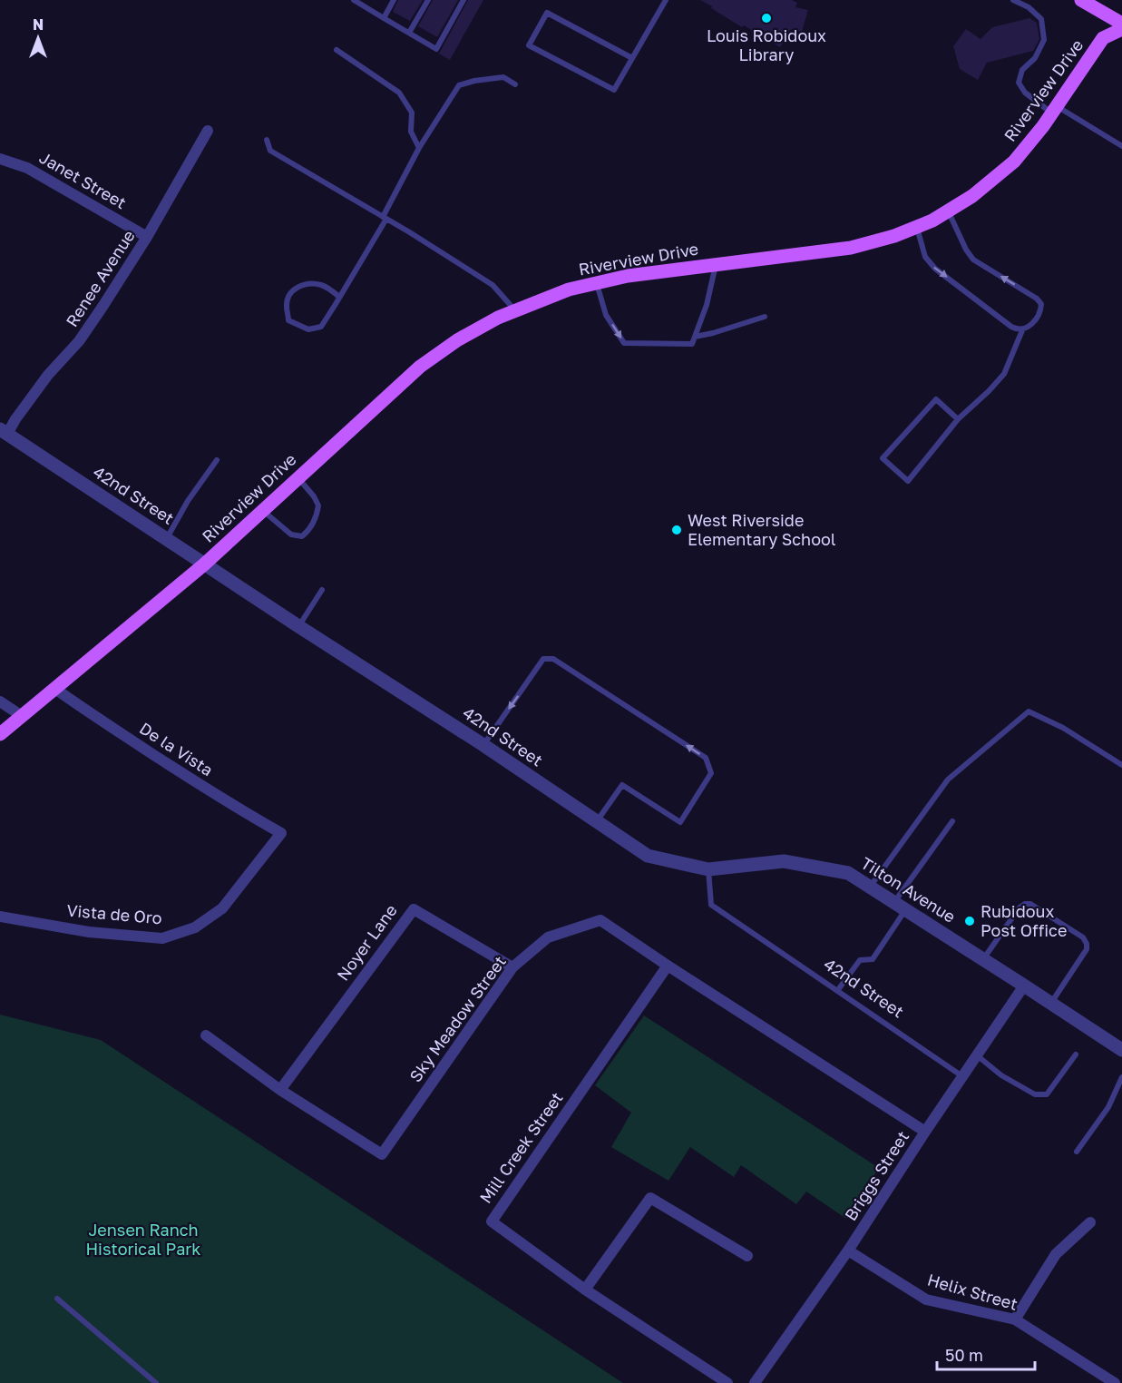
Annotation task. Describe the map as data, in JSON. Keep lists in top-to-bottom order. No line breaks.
{"streets":{"main road":["Riverview Drive"],"street":["Janet Street","Renee Avenue","42nd Street","De la Vista","Tilton Avenue","Vista de Oro","Noyer Lane","Sky Meadow Street","Mill Creek Street","Briggs Street","Helix Street"]},"crossings":[["Riverview Drive","42nd Street"],["Riverview Drive","De la Vista"],["Janet Street","Renee Avenue"],["Renee Avenue","42nd Street"],["42nd Street","Tilton Avenue"],["42nd Street","Briggs Street"],["De la Vista","Vista de Oro"],["Tilton Avenue","Briggs Street"],["Noyer Lane","Sky Meadow Street"],["Sky Meadow Street","Mill Creek Street"],["Sky Meadow Street","Briggs Street"],["Briggs Street","Helix Street"]],"parks":["Jensen Ranch Historical Park"],"places":["Louis Robidoux Library","West Riverside Elementary School","Rubidoux Post Office"],"scale_bar":"50 m","north":"top"}
